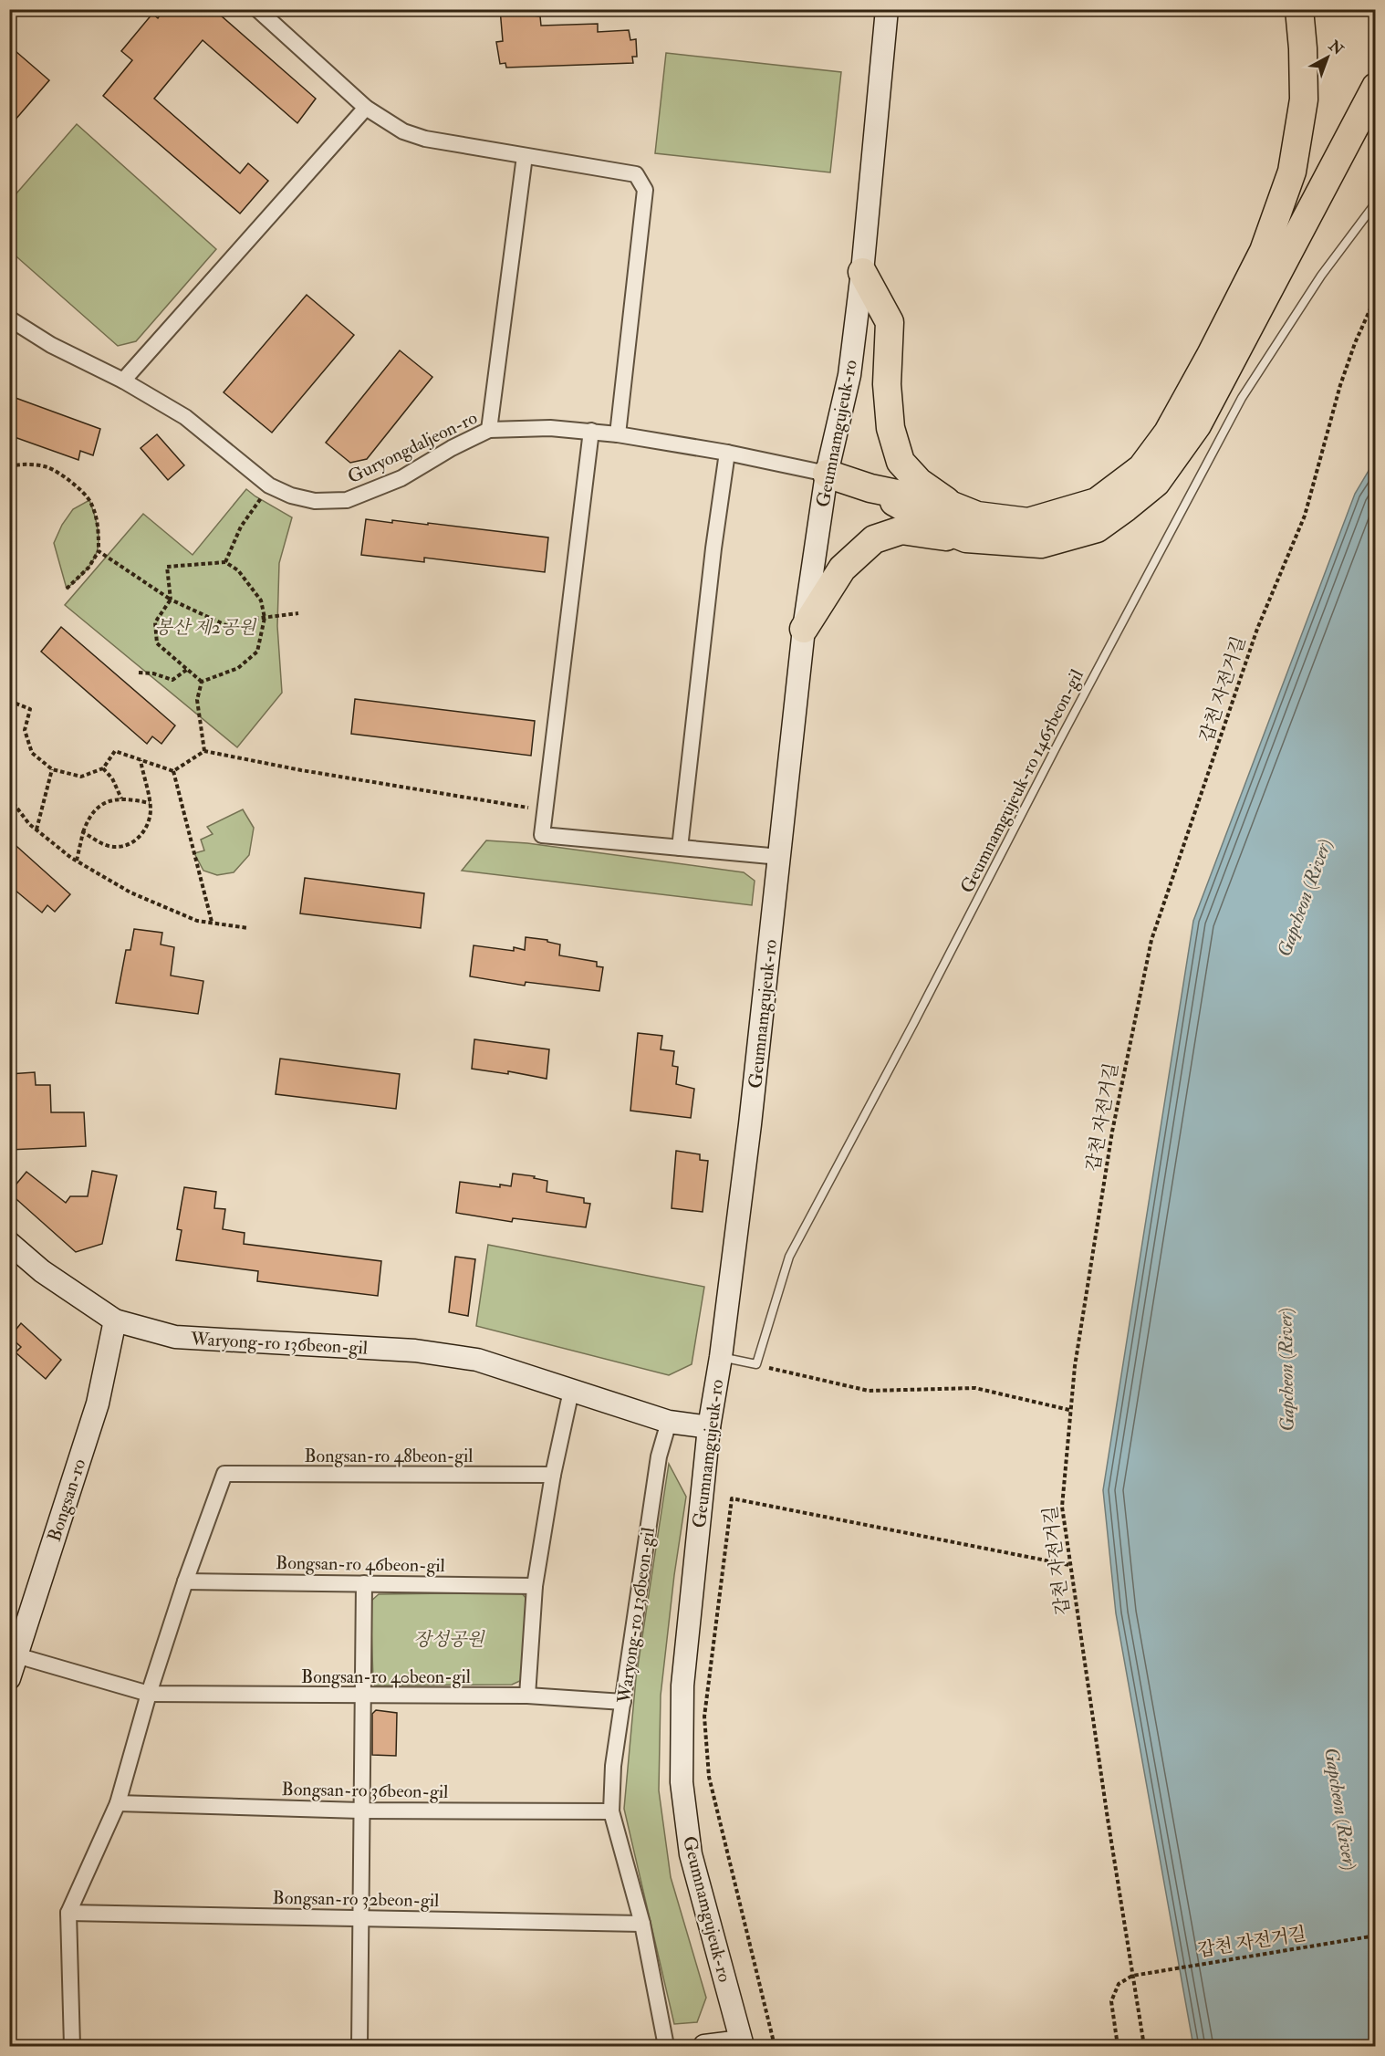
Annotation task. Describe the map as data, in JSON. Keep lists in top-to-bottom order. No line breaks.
{"streets":{"main road":["Geumnamgujeuk-ro","Waryong-ro 136beon-gil","Bongsan-ro"],"street":["Guryongdaljeon-ro","Bongsan-ro 48beon-gil","Bongsan-ro 46beon-gil","Bongsan-ro 40beon-gil","Bongsan-ro 36beon-gil","Bongsan-ro 32beon-gil"],"lane":["Geumnamgujeuk-ro 1465beon-gil"],"path":["갑천 자전거길"]},"crossings":[["Geumnamgujeuk-ro","Guryongdaljeon-ro"],["Geumnamgujeuk-ro","Waryong-ro 136beon-gil"],["Waryong-ro 136beon-gil","Bongsan-ro"],["Waryong-ro 136beon-gil","Bongsan-ro 40beon-gil"],["Waryong-ro 136beon-gil","Bongsan-ro 36beon-gil"],["Waryong-ro 136beon-gil","Bongsan-ro 32beon-gil"],["Bongsan-ro 48beon-gil","Bongsan-ro 46beon-gil"],["Bongsan-ro","Bongsan-ro 40beon-gil"]],"water":["Gapcheon (River)"],"parks":["봉산 제2공원","장성공원"],"north":"top right"}
